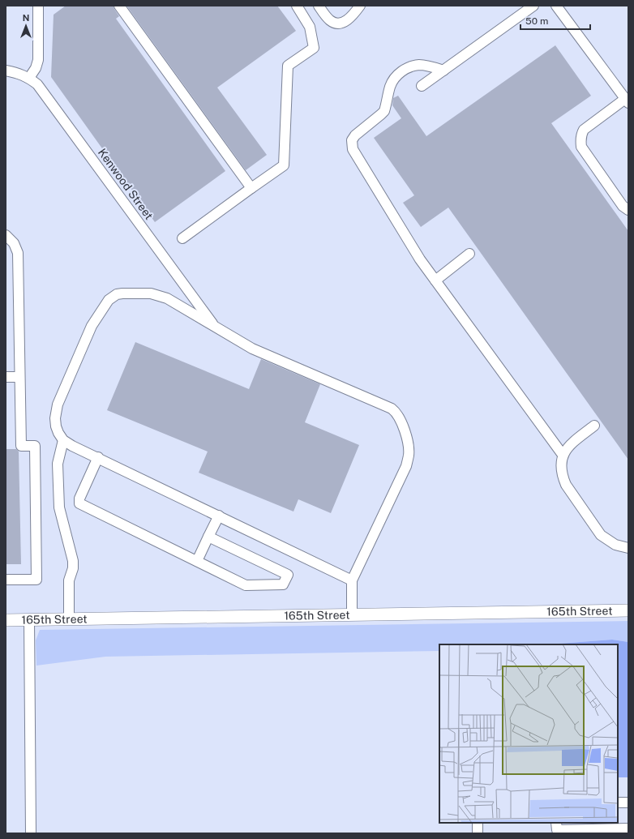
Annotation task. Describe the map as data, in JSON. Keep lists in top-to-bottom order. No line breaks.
{"streets":{"main road":["165th Street"],"street":["Kenwood Street"]},"scale_bar":"50 m","north":"top"}
